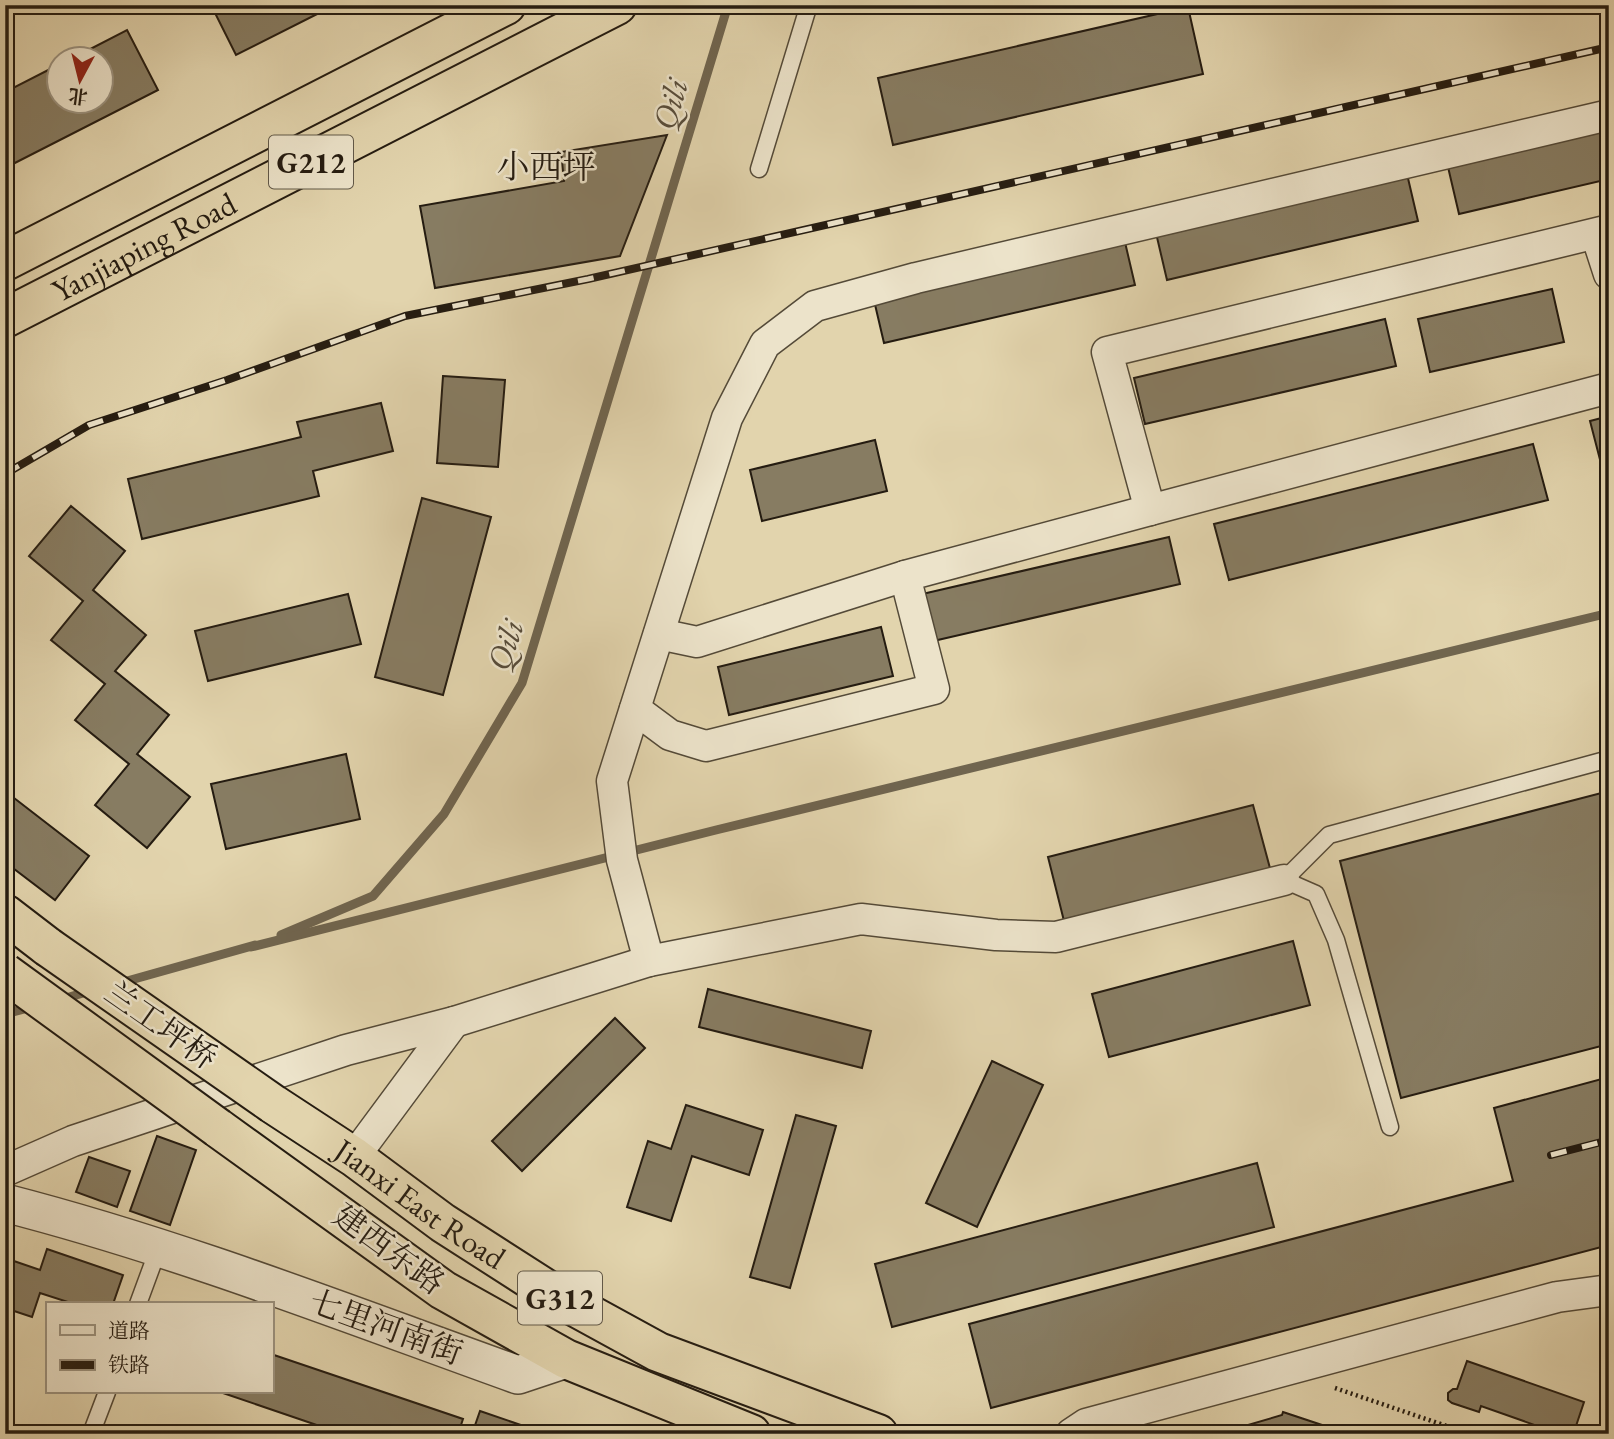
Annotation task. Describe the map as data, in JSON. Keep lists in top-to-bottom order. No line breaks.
{"streets":{"highway":["G212","Yanjiaping Road","兰工坪桥","Jianxi East Road","建西东路","G312"],"street":["七里河南街"]},"crossings":[["兰工坪桥","Jianxi East Road"],["兰工坪桥","建西东路"],["建西东路","G312"],["建西东路","七里河南街"],["G312","七里河南街"]],"districts":["小西坪"],"water":["Qili"],"legend":["道路","铁路"],"north":"bottom"}
